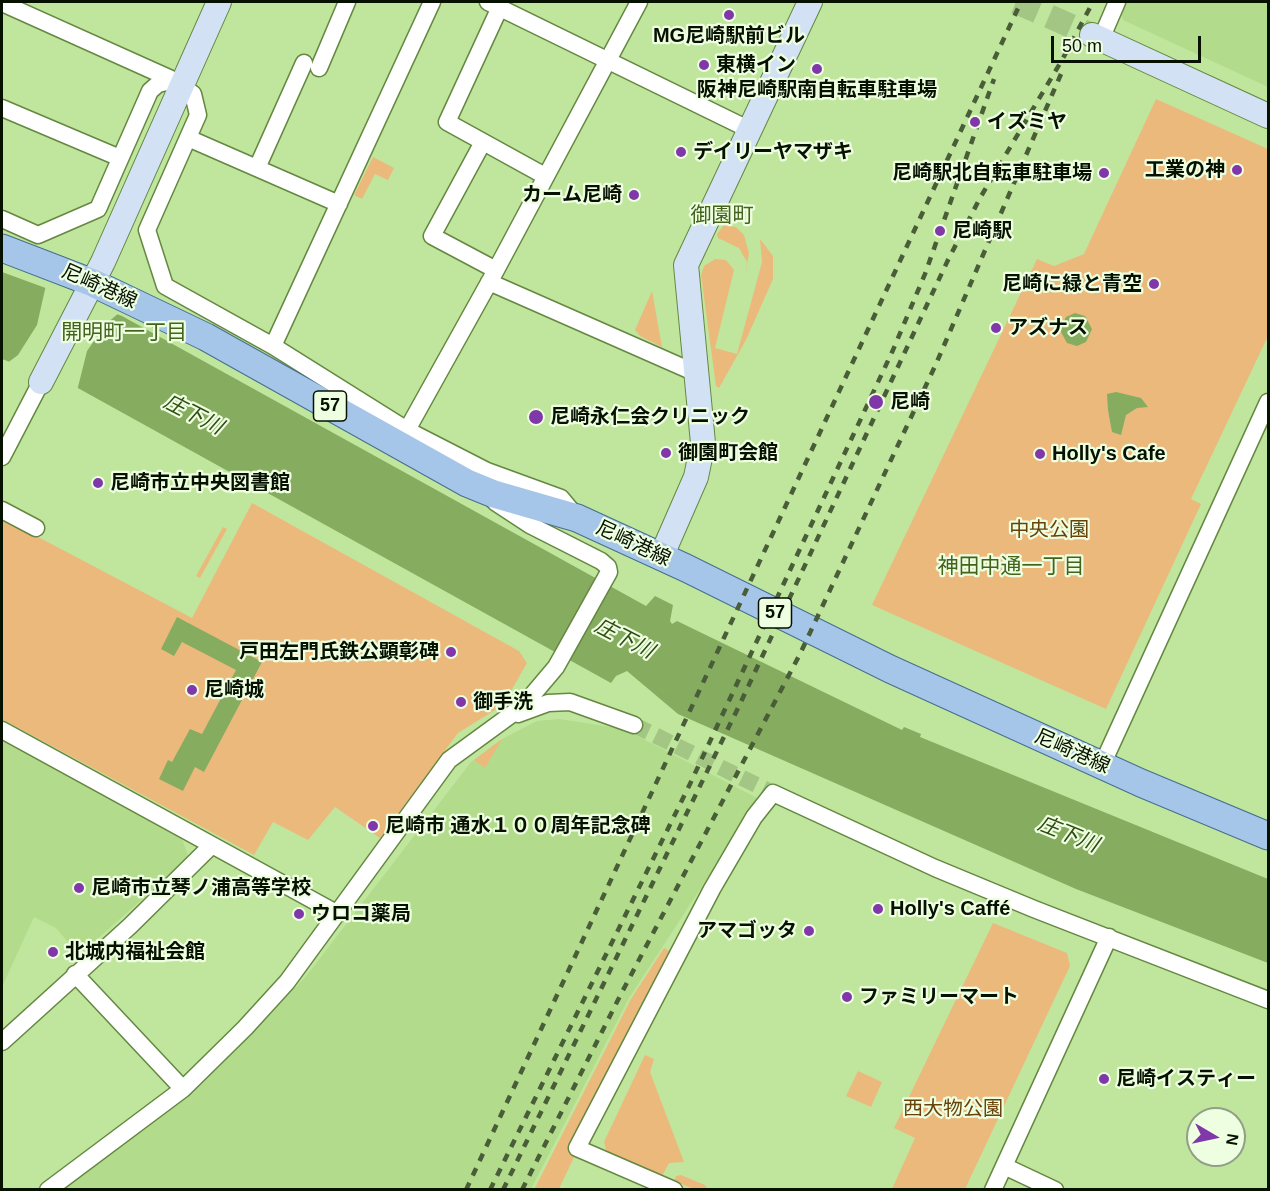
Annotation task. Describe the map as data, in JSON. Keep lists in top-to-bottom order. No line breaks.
{"streets":{"main road":["尼崎港線","57"]},"districts":["御園町","開明町一丁目","神田中通一丁目"],"water":["庄下川"],"parks":["中央公園","西大物公園"],"places":["MG尼崎駅前ビル","東横イン","阪神尼崎駅南自転車駐車場","イズミヤ","デイリーヤマザキ","工業の神","尼崎駅北自転車駐車場","カーム尼崎","尼崎駅","尼崎に緑と青空","アズナス","尼崎","尼崎永仁会クリニック","御園町会館","Holly's Cafe","尼崎市立中央図書館","戸田左門氏鉄公顕彰碑","尼崎城","御手洗","尼崎市 通水１００周年記念碑","尼崎市立琴ノ浦高等学校","Holly's Caffé","ウロコ薬局","アマゴッタ","北城内福祉会館","ファミリーマート","尼崎イスティー"],"scale_bar":"50 m","north":"right"}
